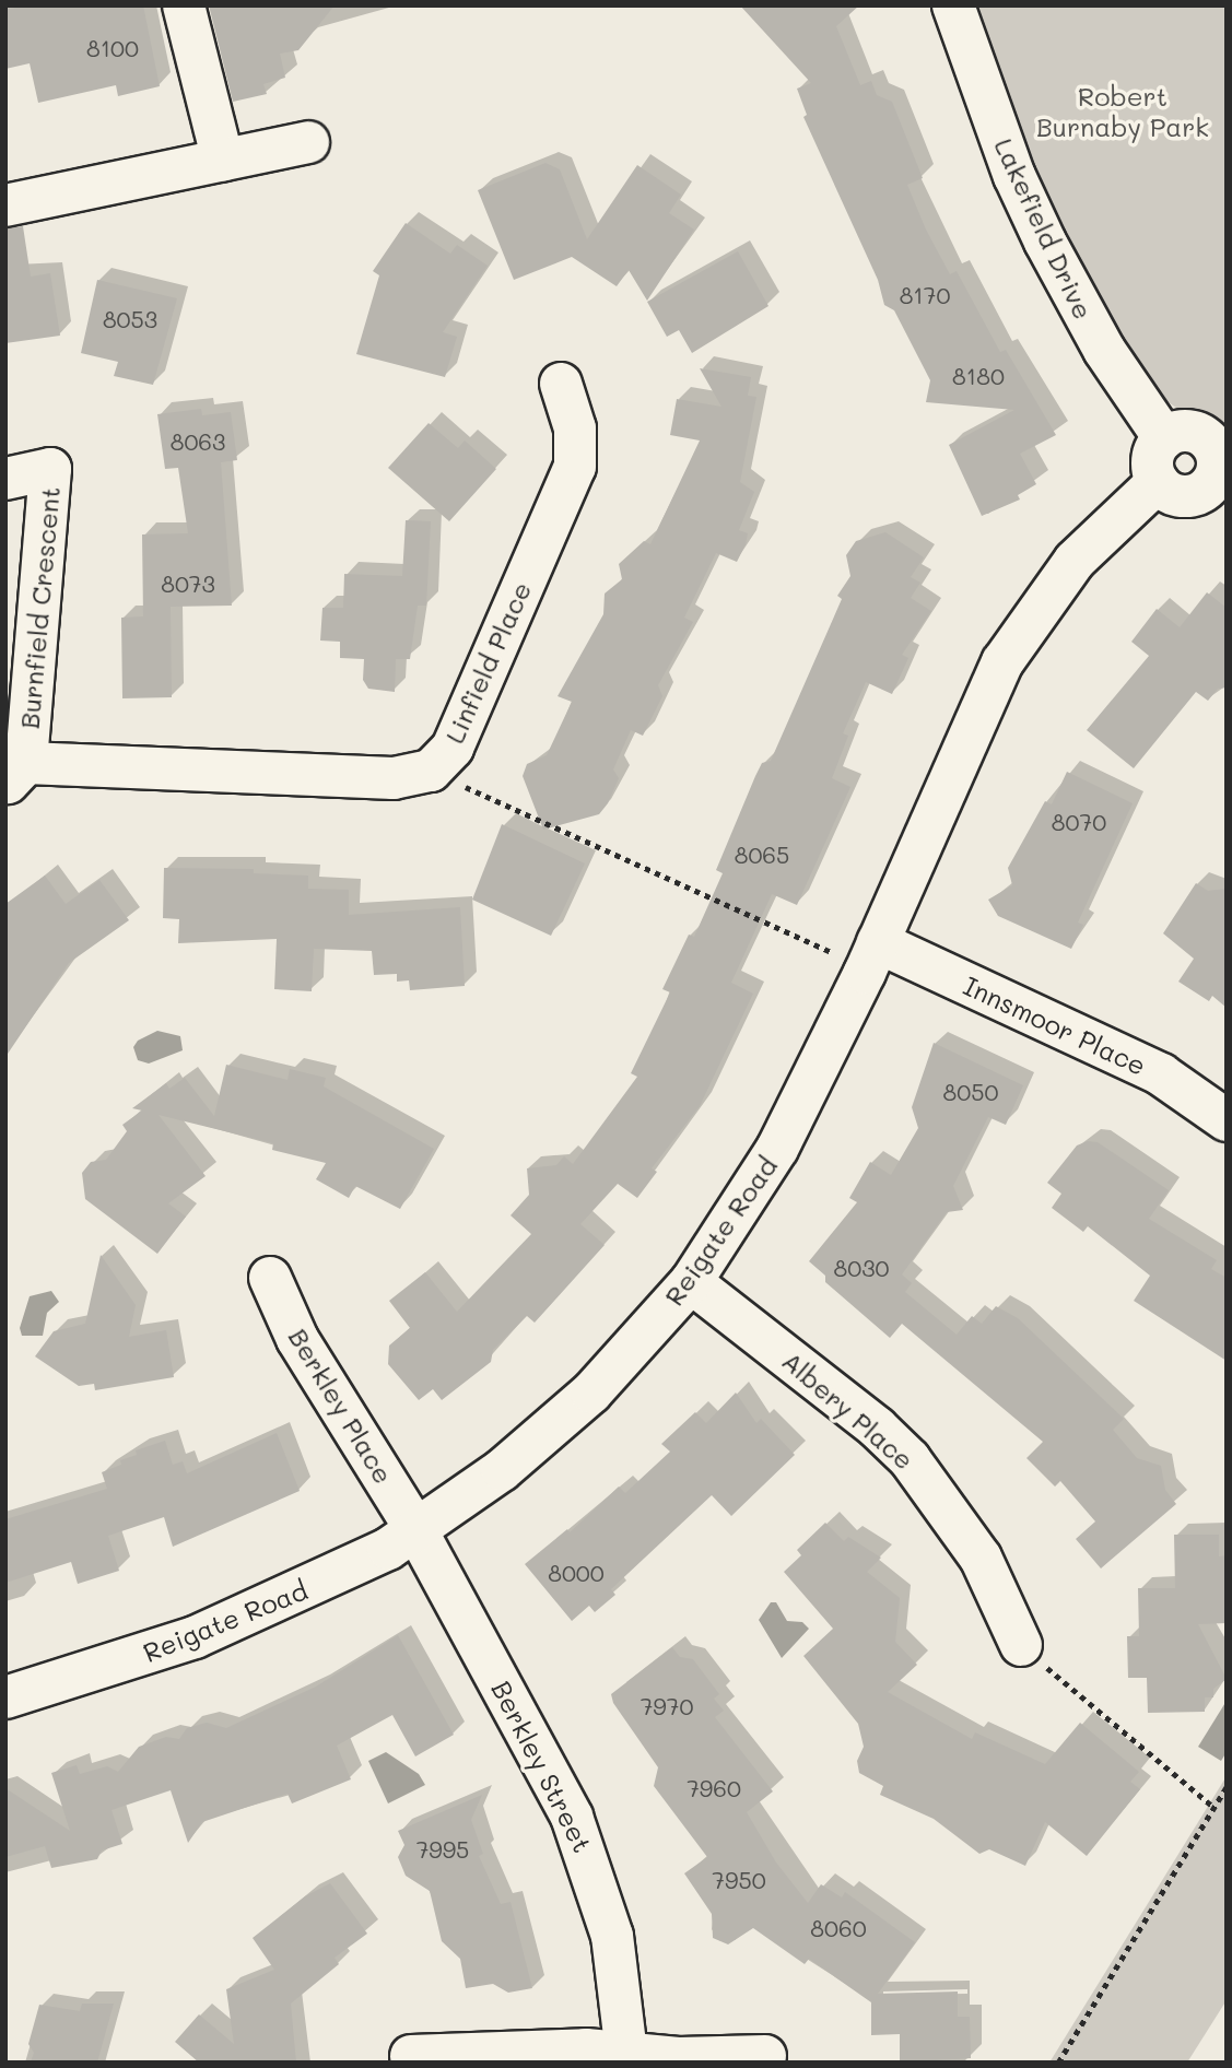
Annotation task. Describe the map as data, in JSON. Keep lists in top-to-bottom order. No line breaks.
{"streets":{"street":["Lakefield Drive","Burnfield Crescent","Linfield Place","Innsmoor Place","Reigate Road","Berkley Place","Albery Place","Berkley Street"]},"crossings":[["Lakefield Drive","Reigate Road"],["Burnfield Crescent","Linfield Place"],["Innsmoor Place","Reigate Road"],["Reigate Road","Berkley Place"],["Reigate Road","Albery Place"],["Reigate Road","Berkley Street"],["Berkley Place","Berkley Street"]],"parks":["Robert Burnaby Park"],"house_numbers":["8100","8170","8053","8180","8063","8073","8070","8065","8050","8030","8000","7970","7960","7995","7950","8060"]}
